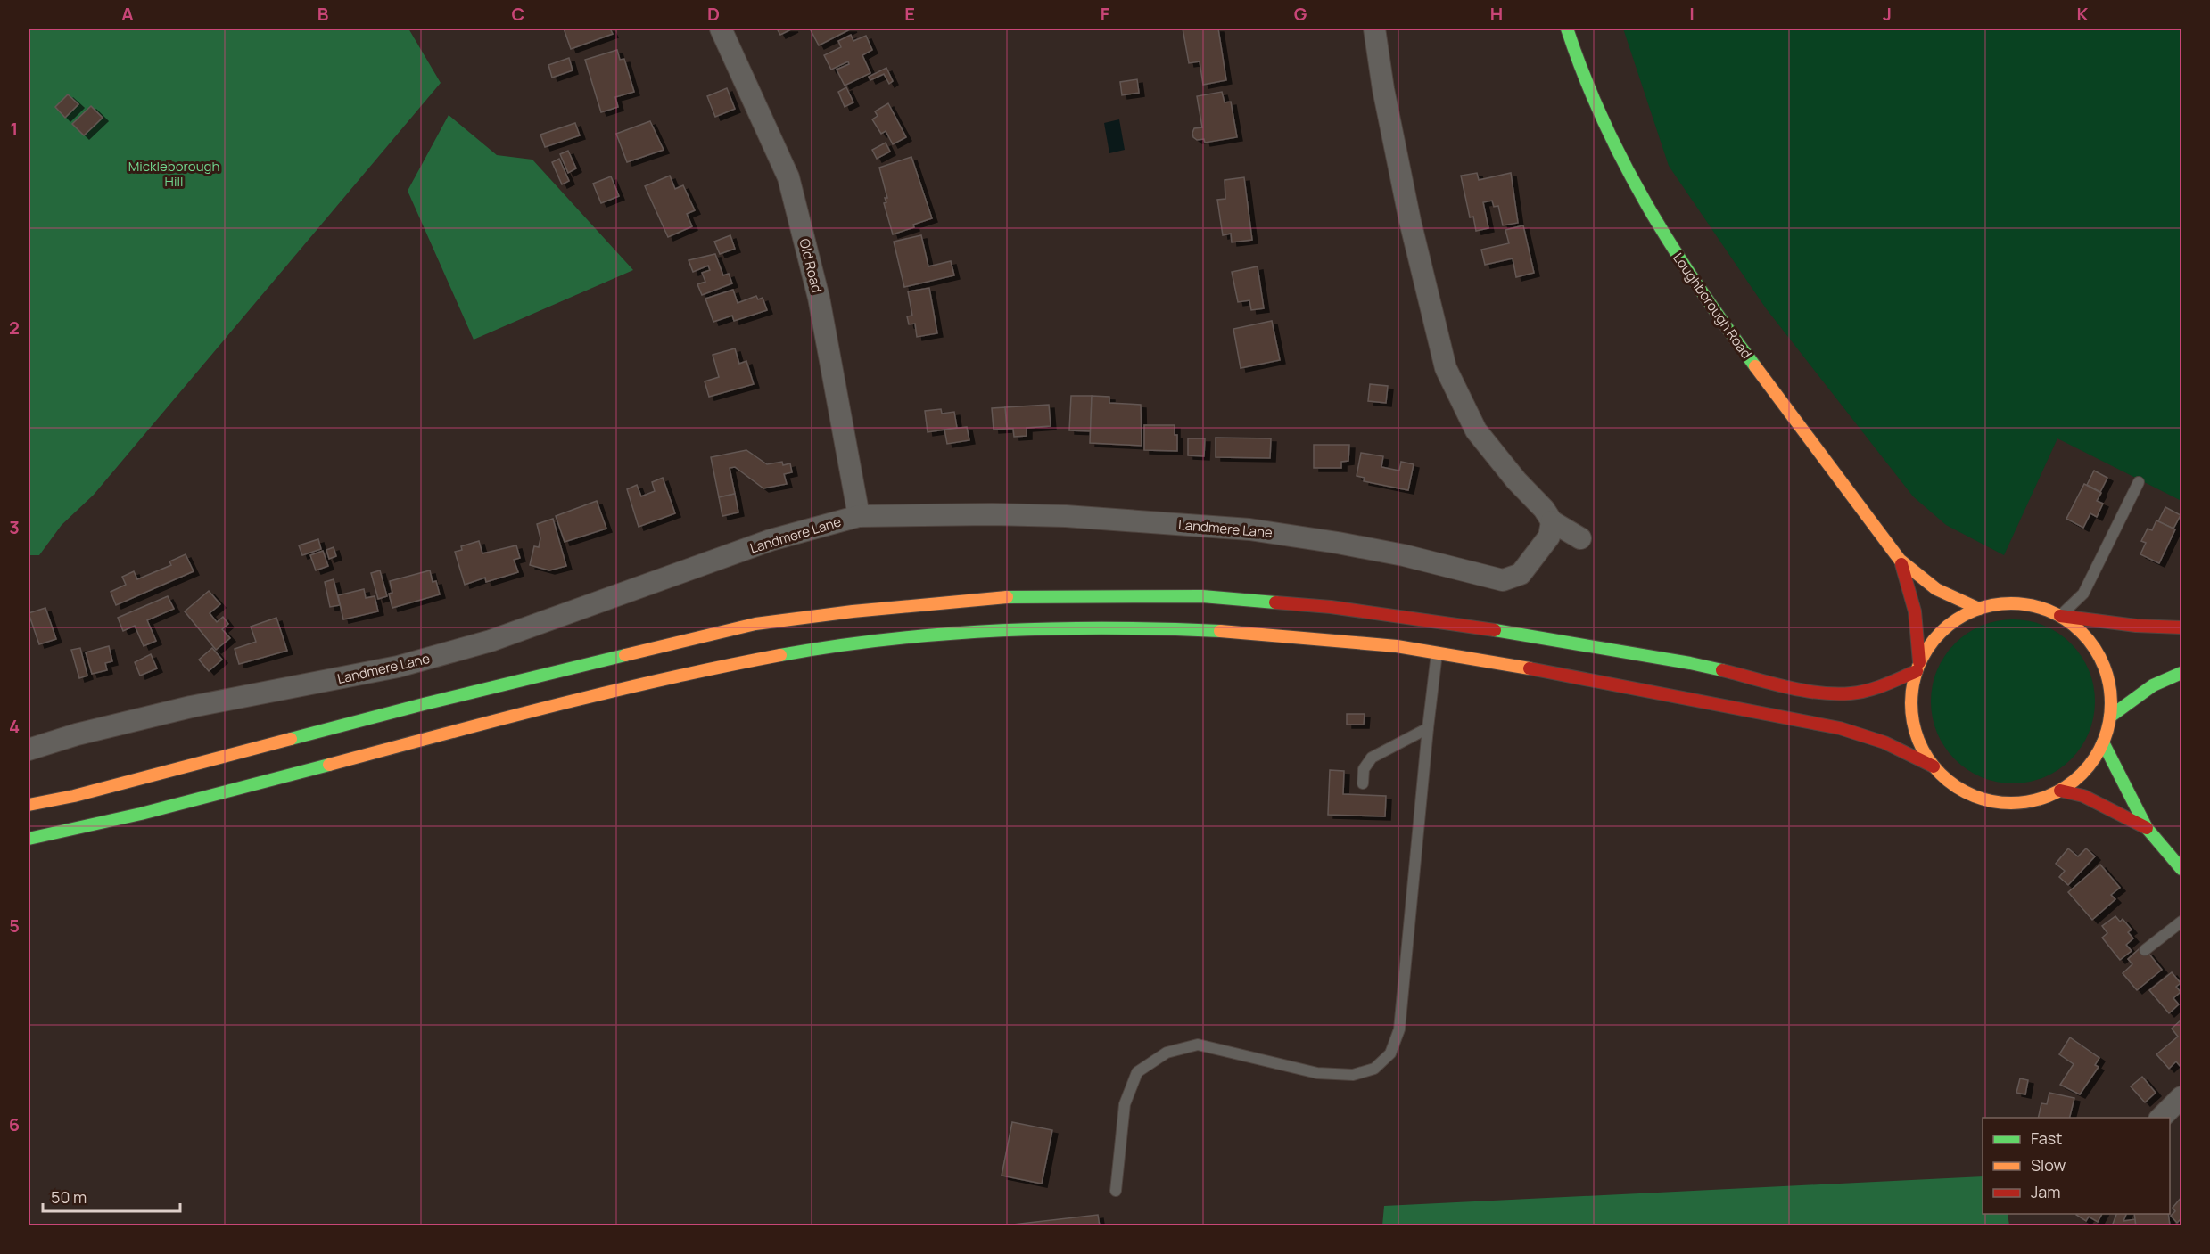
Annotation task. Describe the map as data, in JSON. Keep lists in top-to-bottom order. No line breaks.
{"streets":{"main road":["Loughborough Road"],"street":["Old Road","Landmere Lane"]},"crossings":[["Old Road","Landmere Lane"]],"parks":["Mickleborough Hill"],"legend":["Fast","Slow","Jam"],"scale_bar":"50 m","grid":{"columns":["A","B","C","D","E","F","G","H","I","J","K"],"rows":["1","2","3","4","5","6"]}}
